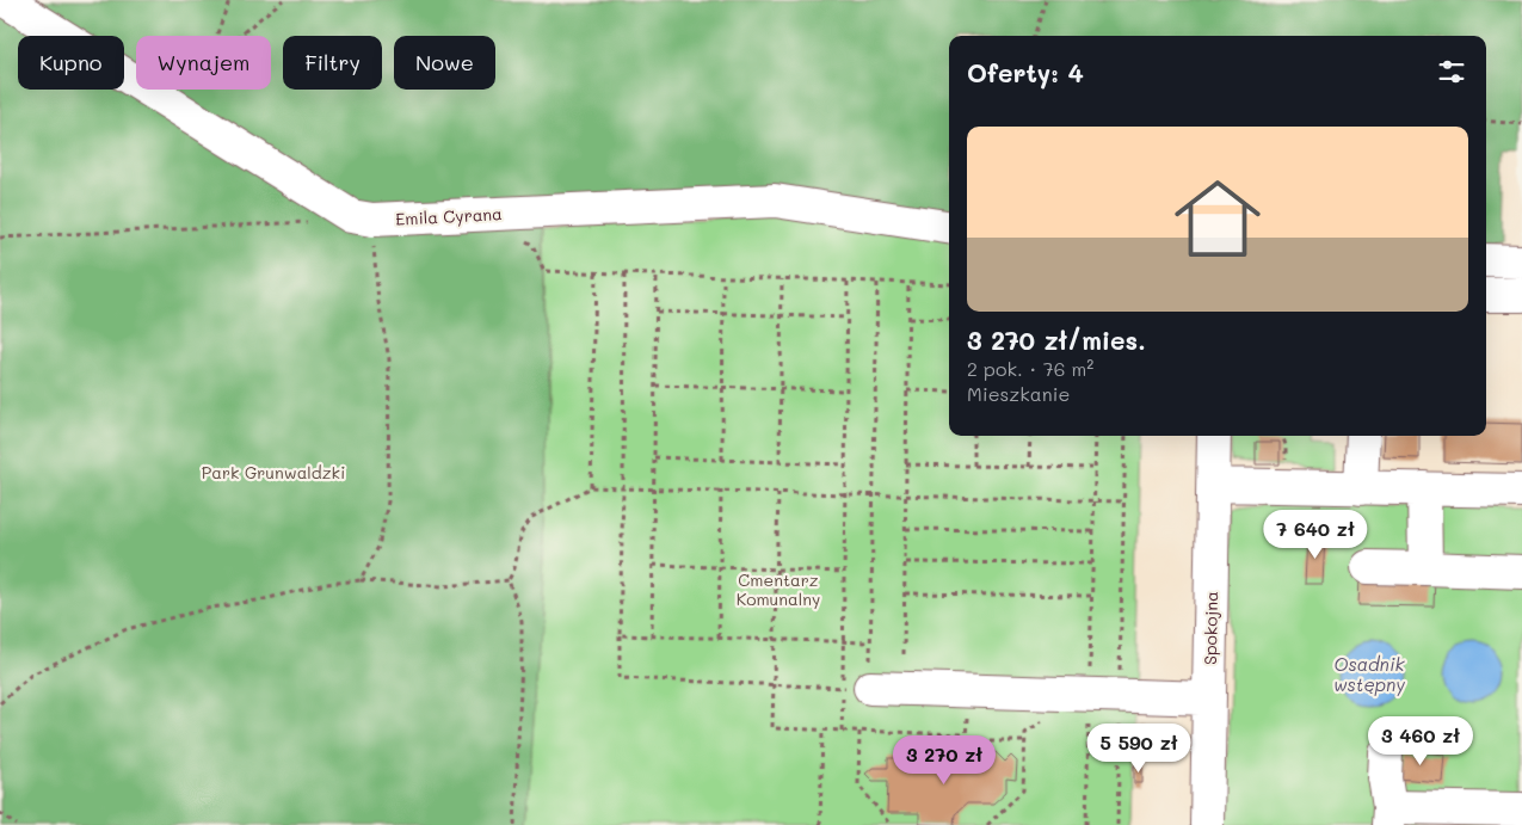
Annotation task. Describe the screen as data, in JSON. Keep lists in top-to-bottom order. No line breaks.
{"streets":{"street":["Emila Cyrana","Spokojna"]},"water":["Osadnik wstępny"],"parks":["Park Grunwaldzki","Cmentarz Komunalny"],"page":{"chip":["Kupno","Wynajem","Filtry","Nowe"],"heading":"Oferty: 4","list":[{"name":"3 270 zł/mies.","note":"2 pok. · 76 m² · Mieszkanie"}],"price":["7 640 zł","3 460 zł","5 590 zł","3 270 zł"]}}
